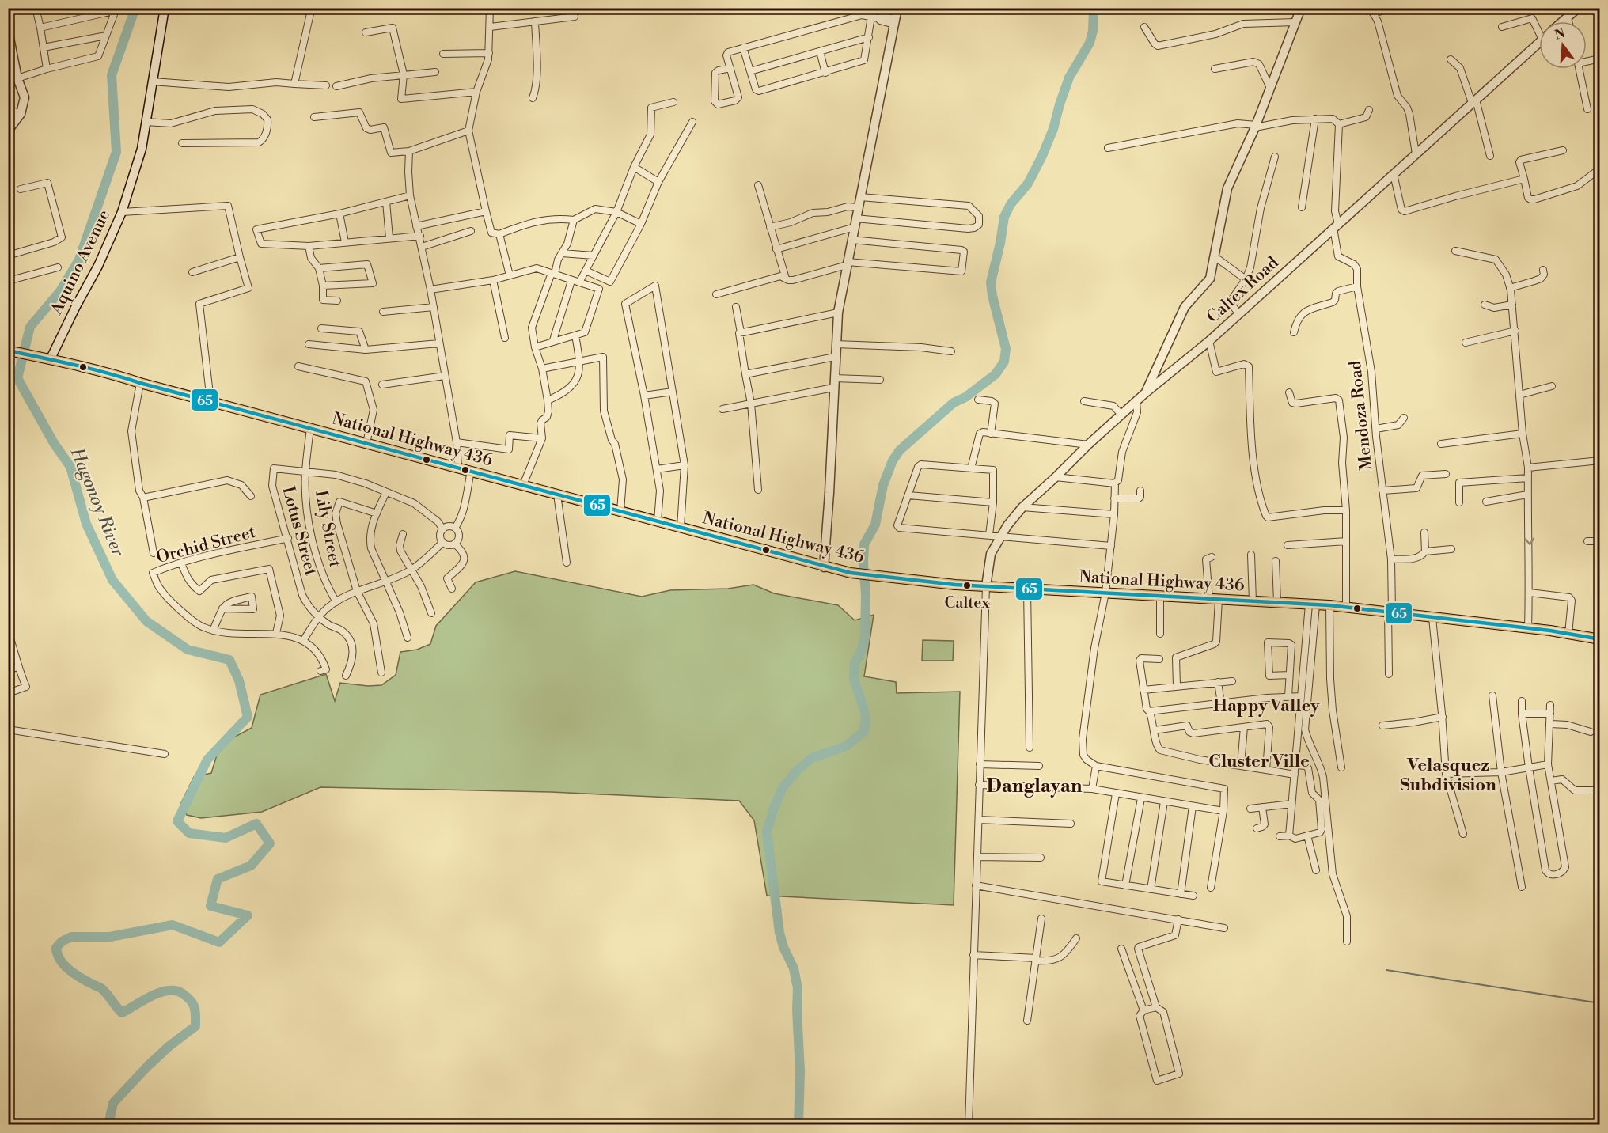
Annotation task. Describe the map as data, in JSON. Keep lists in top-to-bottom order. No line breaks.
{"streets":{"main road":["National Highway 436"],"street":["Aquino Avenue","Caltex Road","Mendoza Road","Lily Street","Lotus Street","Orchid Street"]},"crossings":[["Aquino Avenue","National Highway 436"],["Caltex Road","Mendoza Road"],["Caltex Road","National Highway 436"],["Mendoza Road","National Highway 436"],["National Highway 436","Lily Street"],["Lily Street","Lotus Street"],["Lotus Street","Orchid Street"]],"districts":["Happy Valley","Cluster Ville","Velasquez Subdivision","Danglayan"],"water":["Hagonoy River"],"places":["Caltex"],"lines":["transit line 65"],"north":"top"}
